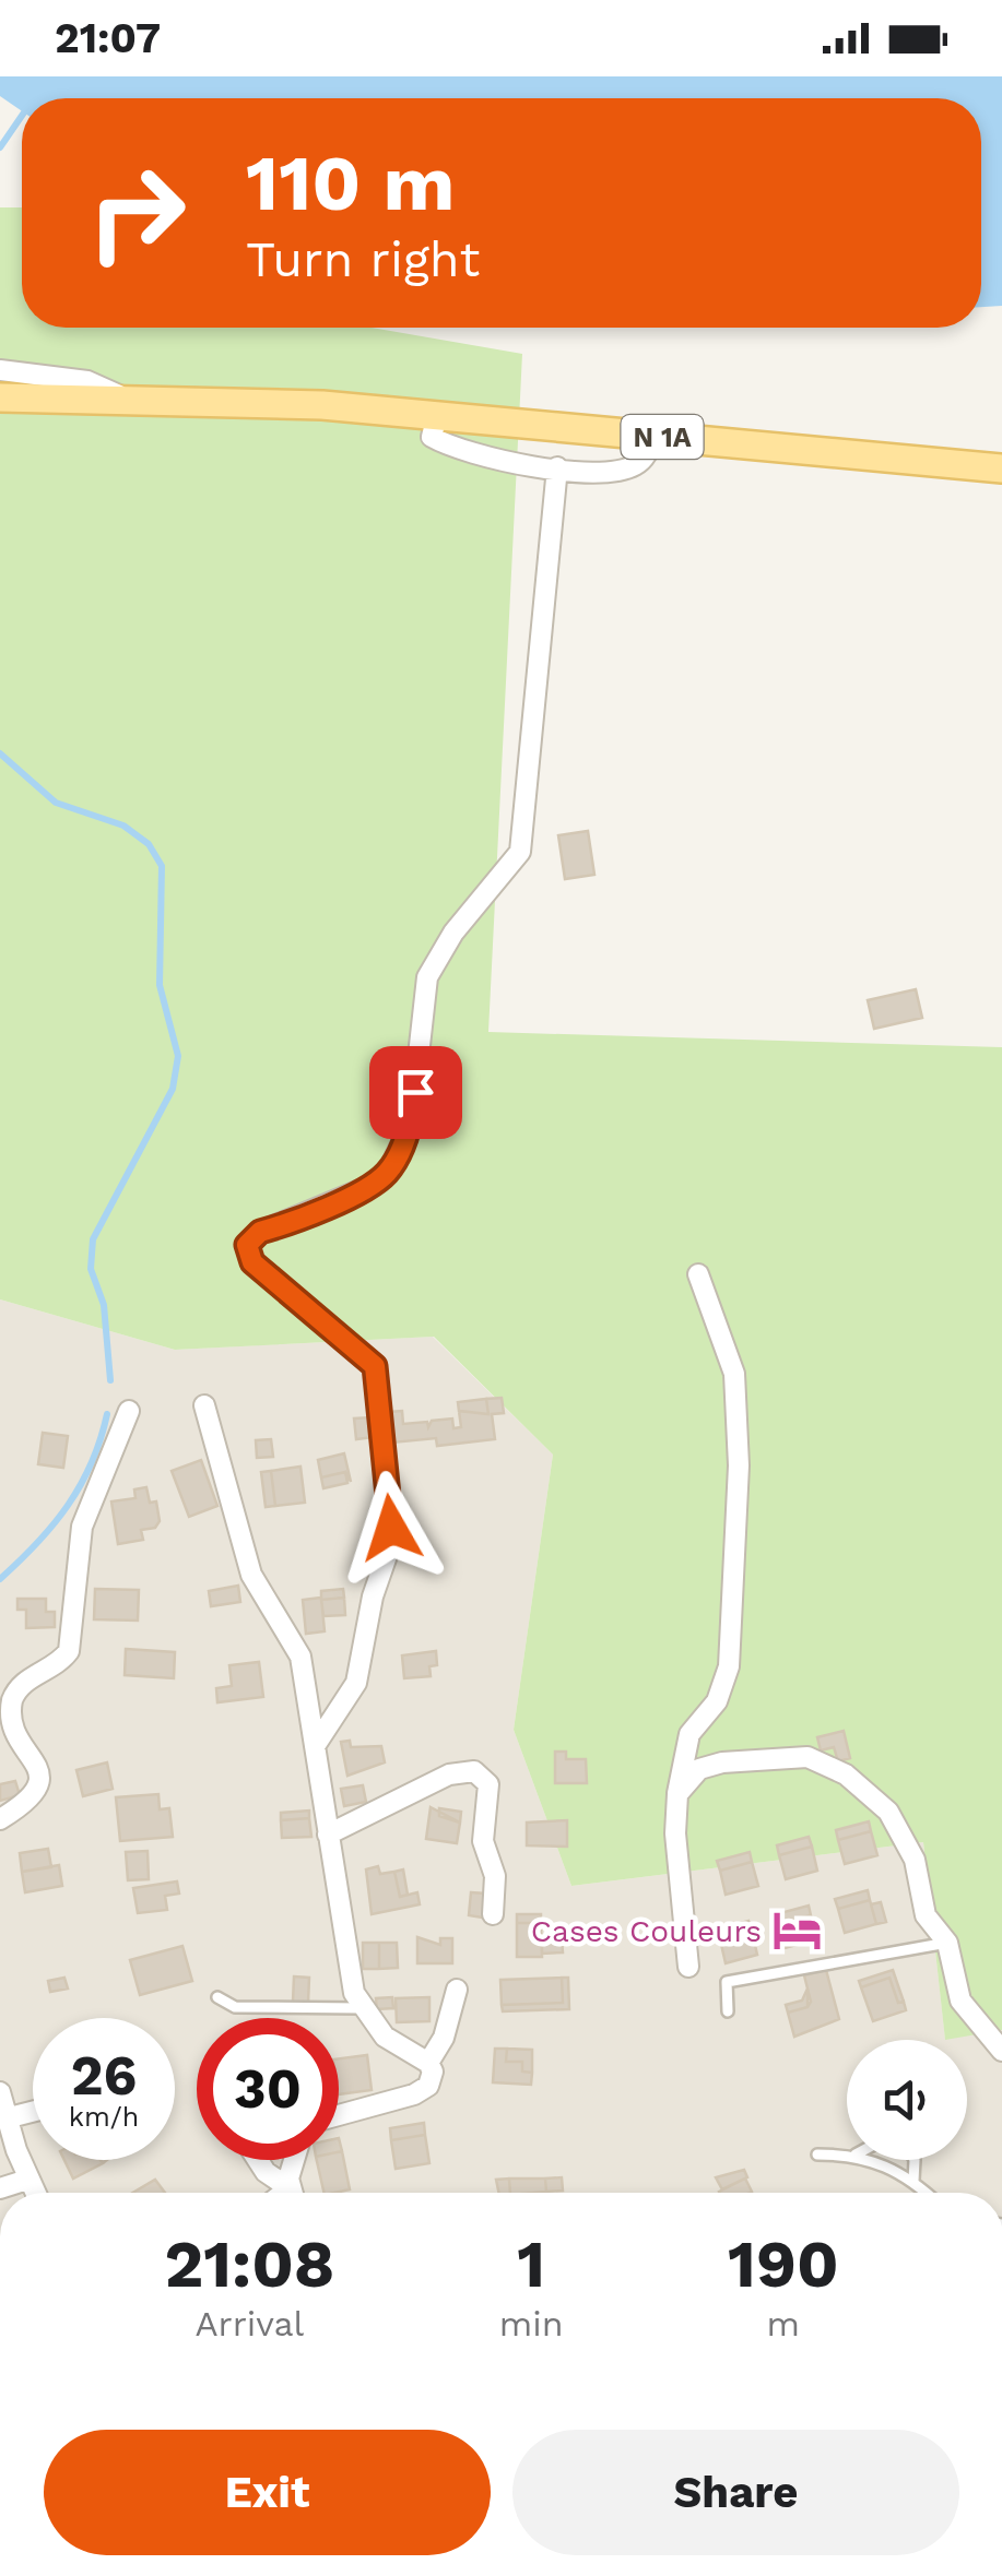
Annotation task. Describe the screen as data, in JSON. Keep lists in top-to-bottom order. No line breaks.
{"streets":{"main road":["N 1A"]},"places":{"hotel":["Cases Couleurs"]},"page":{"status":"21:07","turn":["110 m","Turn right"],"speed":"26 km/h","limit":"30","eta":["21:08","Arrival","1","min","190","m"],"buttons":["Exit","Share"]}}
